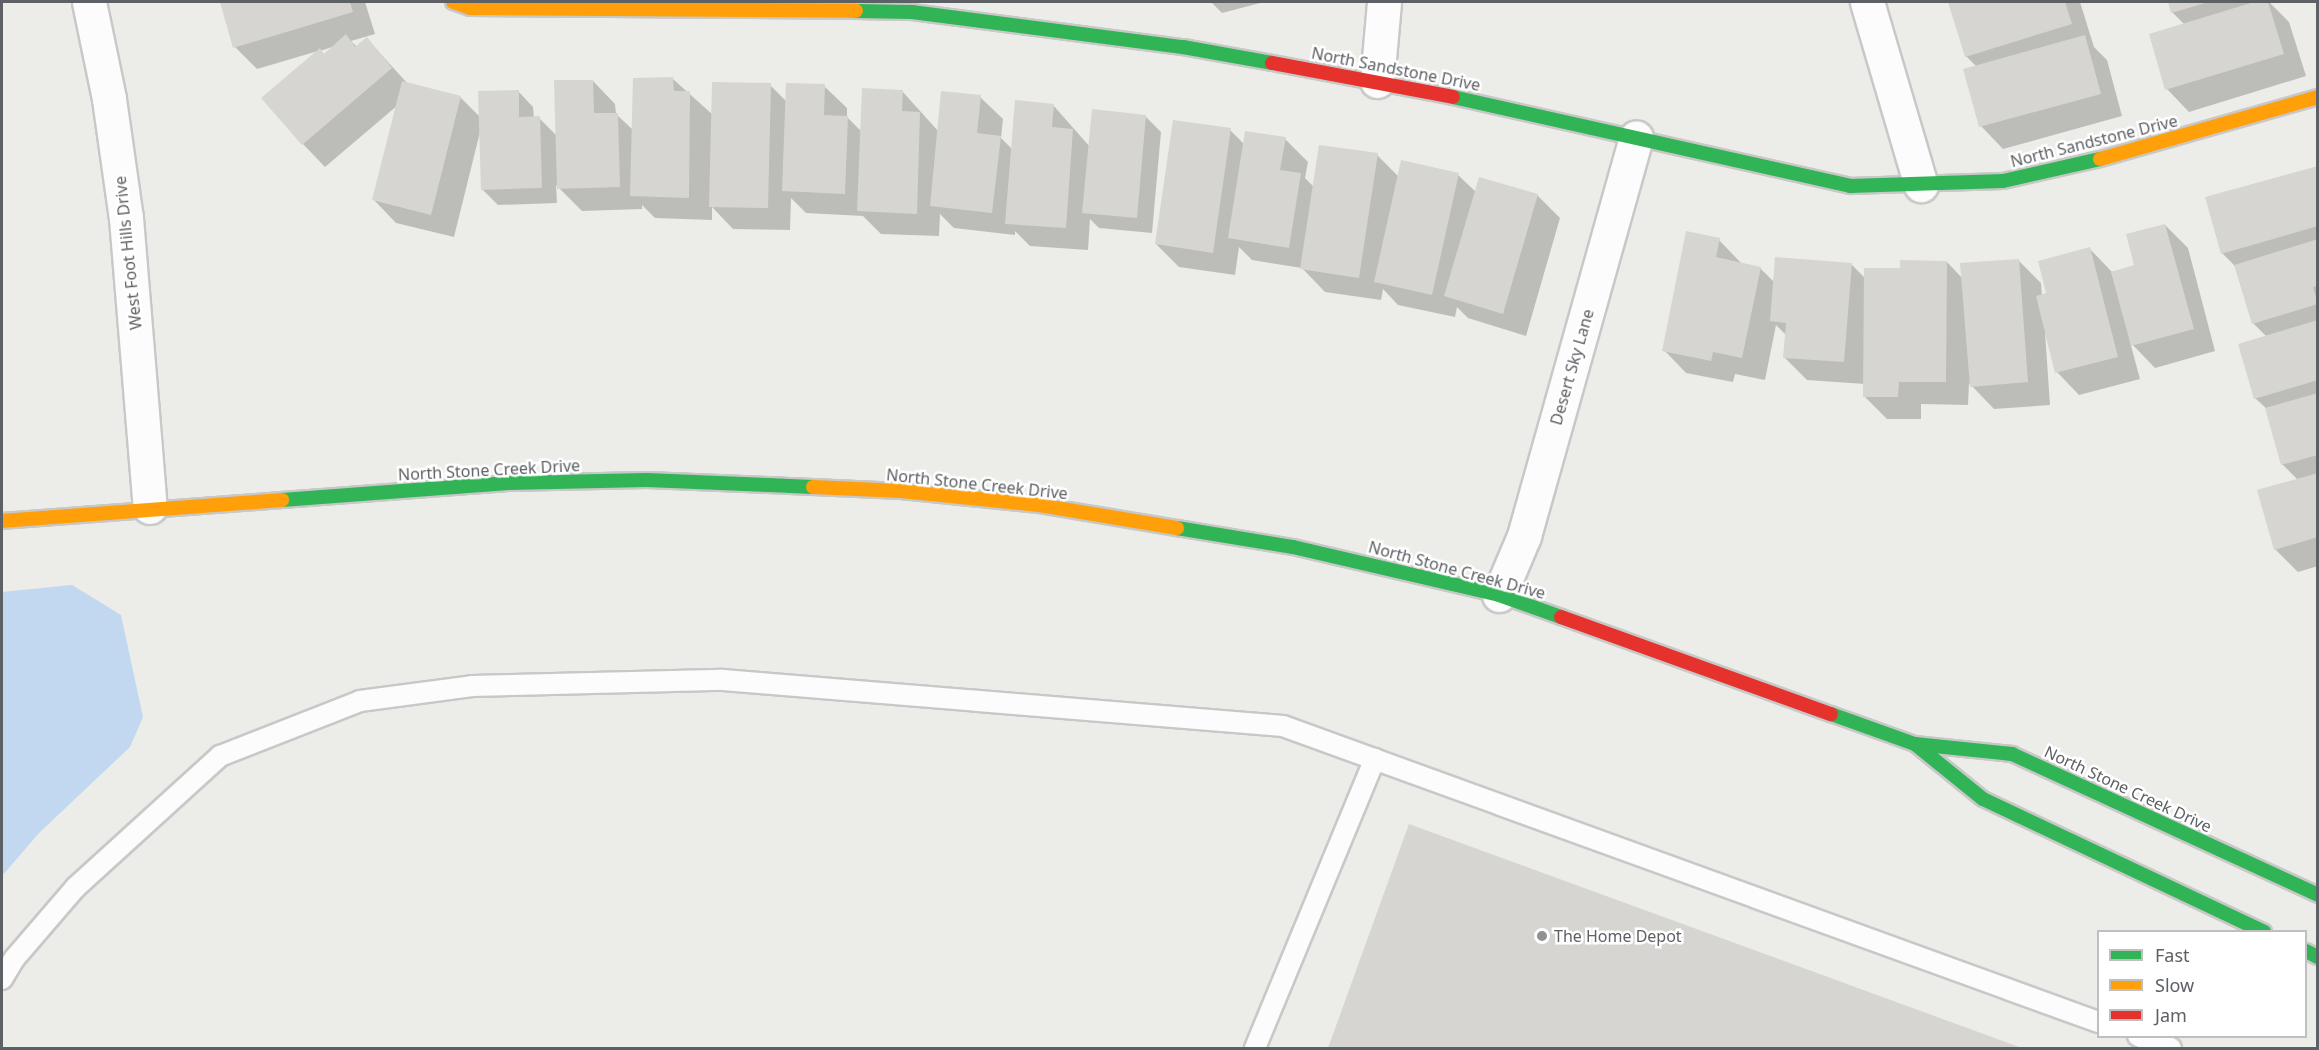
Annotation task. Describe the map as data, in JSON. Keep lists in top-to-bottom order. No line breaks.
{"streets":{"street":["North Sandstone Drive","West Foot Hills Drive","Desert Sky Lane","North Stone Creek Drive"]},"crossings":[["North Sandstone Drive","Desert Sky Lane"],["West Foot Hills Drive","North Stone Creek Drive"],["Desert Sky Lane","North Stone Creek Drive"]],"places":["The Home Depot"],"legend":["Fast","Slow","Jam"]}
